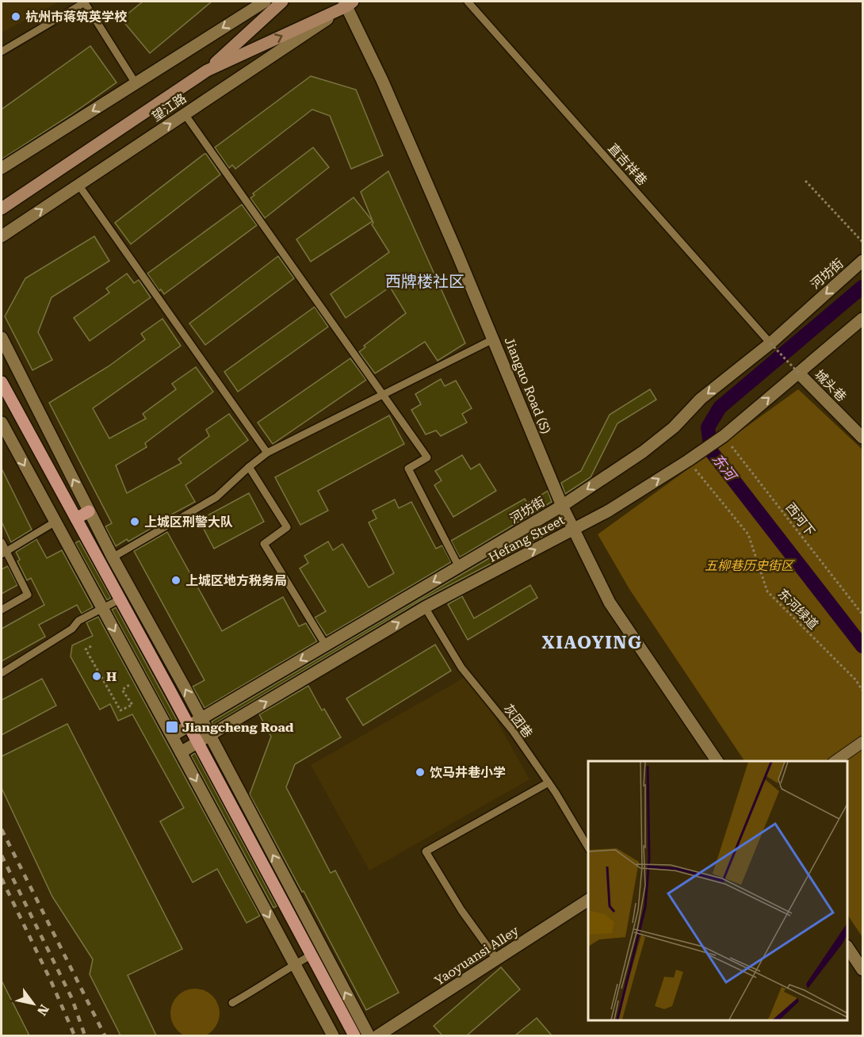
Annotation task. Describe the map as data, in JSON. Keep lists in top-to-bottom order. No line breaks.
{"streets":{"street":["望江路","河坊街","Jianguo Road (S)","城头巷","Hefang Street","Yaoyuansi Alley"],"lane":["直吉祥巷","灰团巷"],"path":["西河下","东河绿道"]},"crossings":[["望江路","Jianguo Road (S)"],["直吉祥巷","河坊街"],["河坊街","Jianguo Road (S)"],["Jianguo Road (S)","Hefang Street"],["城头巷","Hefang Street"],["西河下","Hefang Street"],["Hefang Street","东河绿道"],["Hefang Street","灰团巷"]],"one_way":["河坊街","Hefang Street"],"districts":["西牌楼社区","XIAOYING"],"water":["东河"],"parks":["五柳巷历史街区"],"places":{"other":["杭州市蒋筑英学校","上城区刑警大队","上城区地方税务局","H","饮马井巷小学"],"transit":["Jiangcheng Road"]},"north":"bottom right"}
